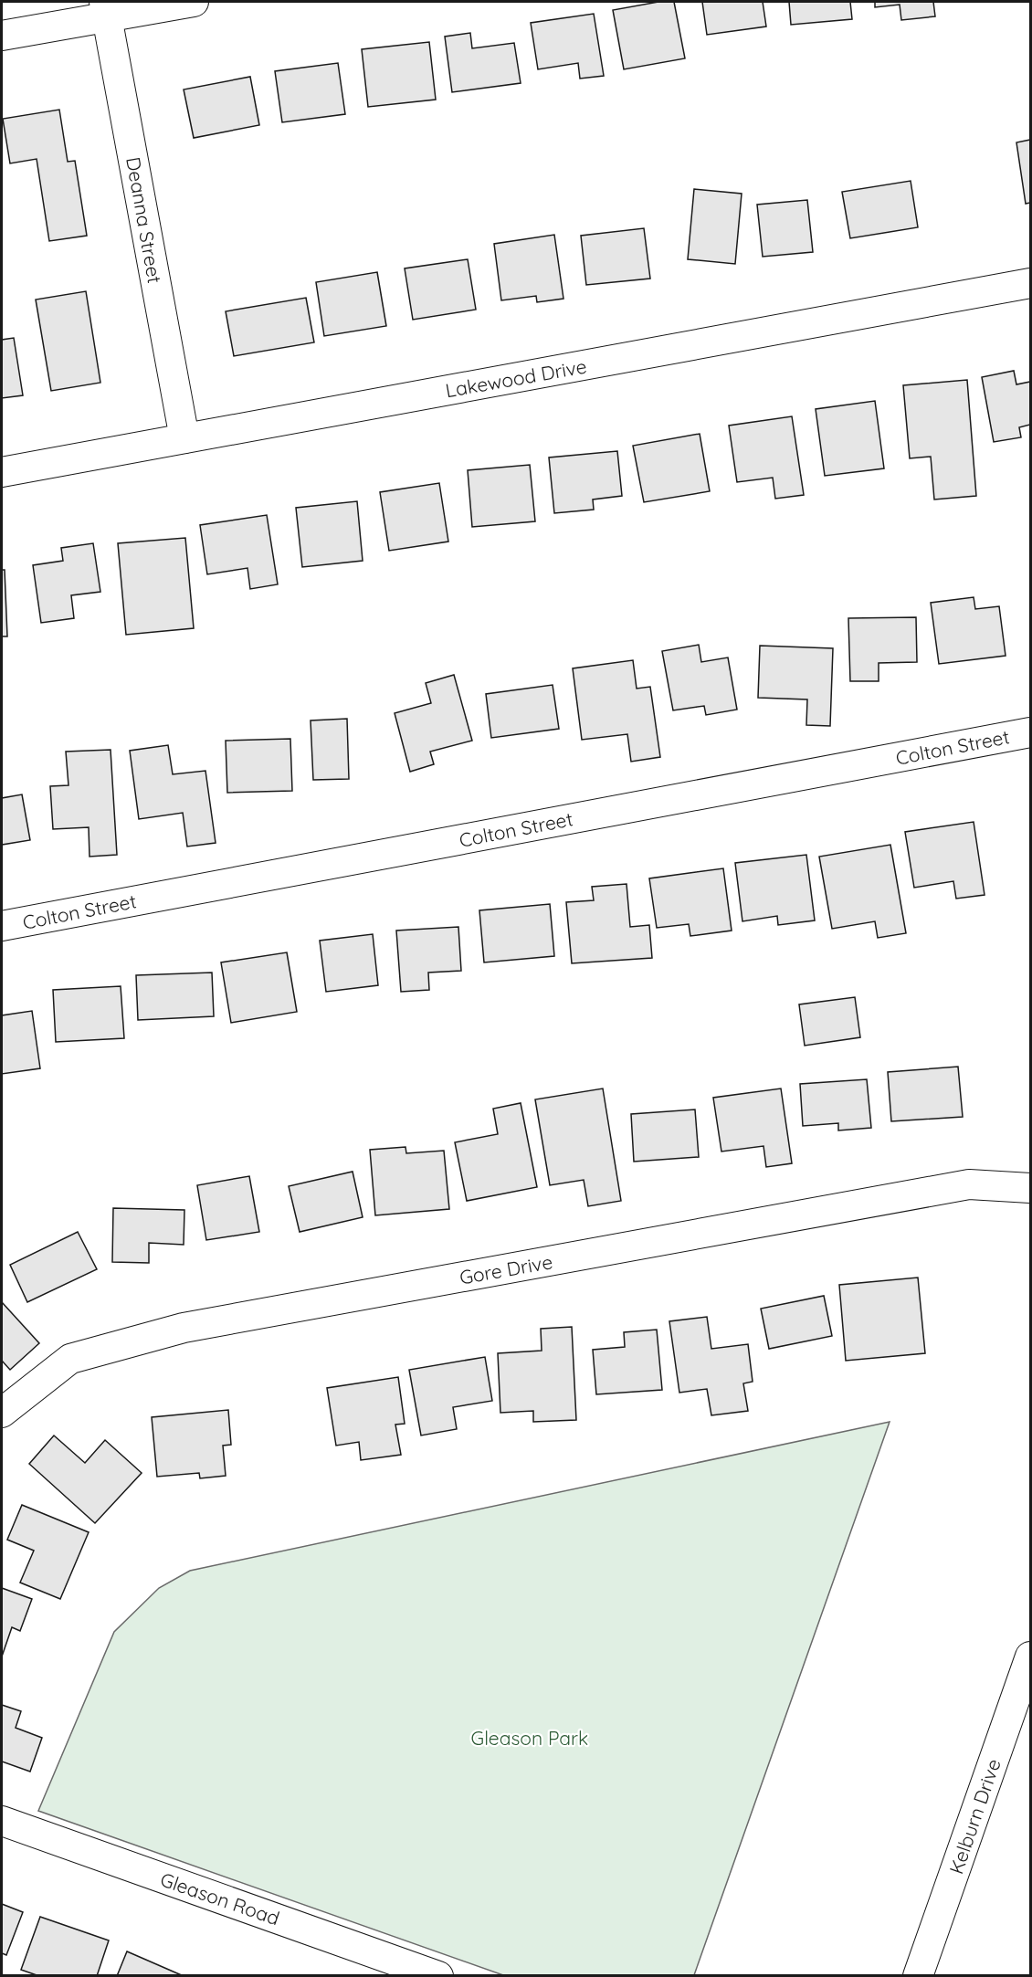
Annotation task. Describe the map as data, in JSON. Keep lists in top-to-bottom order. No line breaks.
{"streets":{"street":["Deanna Street","Lakewood Drive","Colton Street","Gore Drive","Kelburn Drive","Gleason Road"]},"crossings":[["Deanna Street","Lakewood Drive"]],"parks":["Gleason Park"]}
